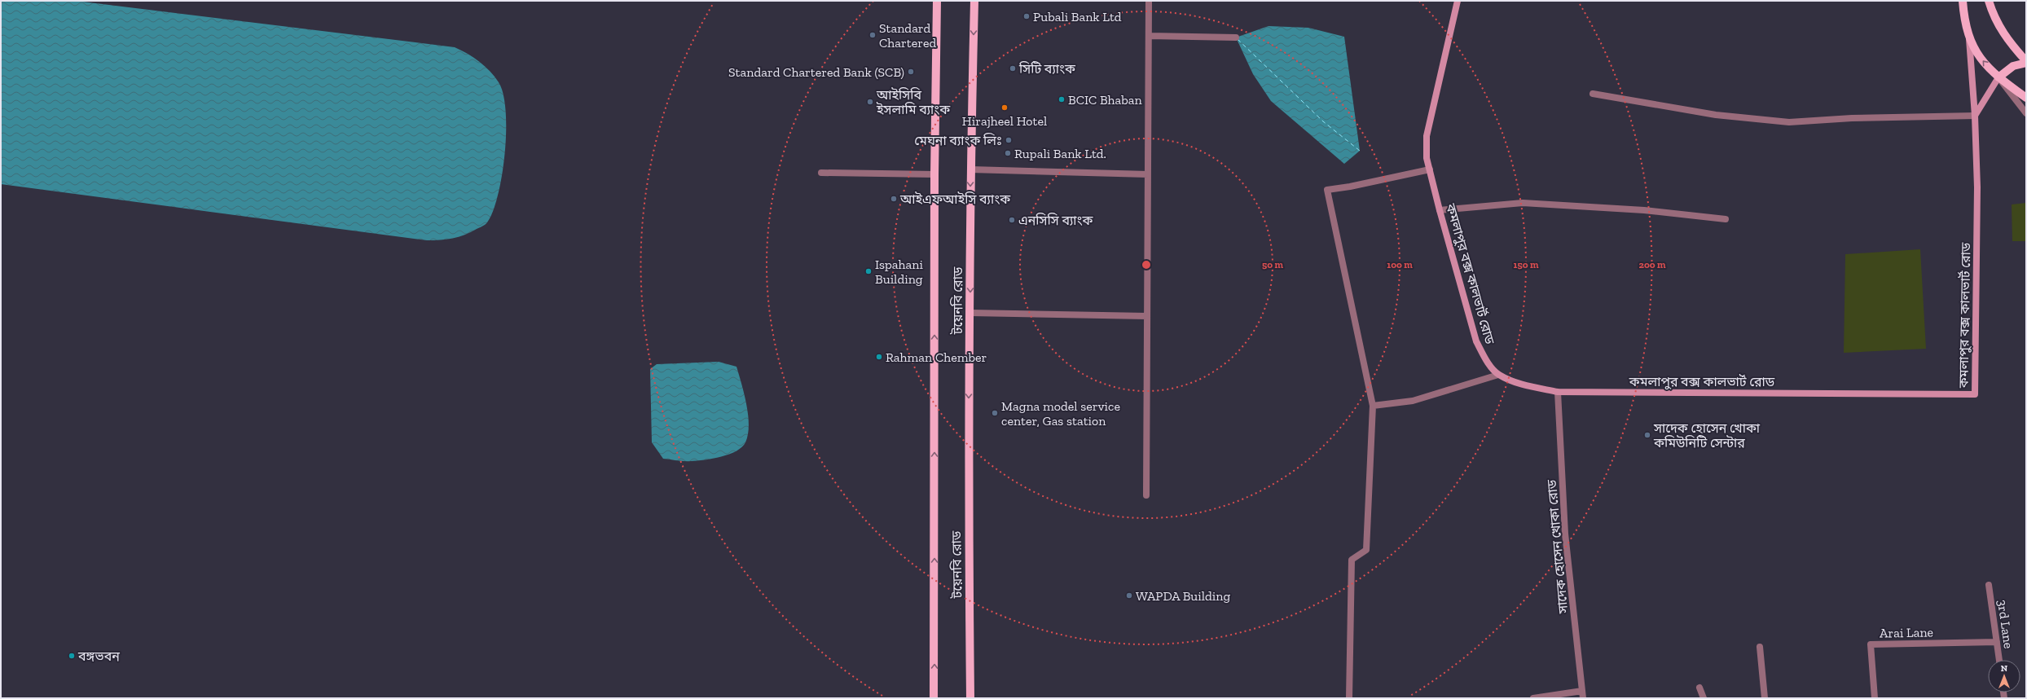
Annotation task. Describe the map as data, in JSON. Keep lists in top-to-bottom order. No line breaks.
{"streets":{"main road":["টয়েনবি রোড"],"street":["কমলাপুর বক্স কালভার্ট রোড","সাদেক হোসেন খোকা রোড","3rd Lane","Arai Lane"]},"crossings":[["কমলাপুর বক্স কালভার্ট রোড","সাদেক হোসেন খোকা রোড"],["3rd Lane","Arai Lane"]],"places":["Pubali Bank Ltd","Standard Chartered","সিটি ব্যাংক","Standard Chartered Bank (SCB)","BCIC Bhaban","আইসিবি ইসলামি ব্যাংক","Hirajheel Hotel","মেঘনা ব্যাংক লিঃ","Rupali Bank Ltd.","আইএফআইসি ব্যাংক","এনসিসি ব্যাংক","Ispahani Building","Rahman Chember","Magna model service center, Gas station","সাদেক হোসেন খোকা কমিউনিটি সেন্টার","WAPDA Building","বঙ্গভবন"],"north":"top","rings":["50 m","100 m","150 m","200 m"]}
